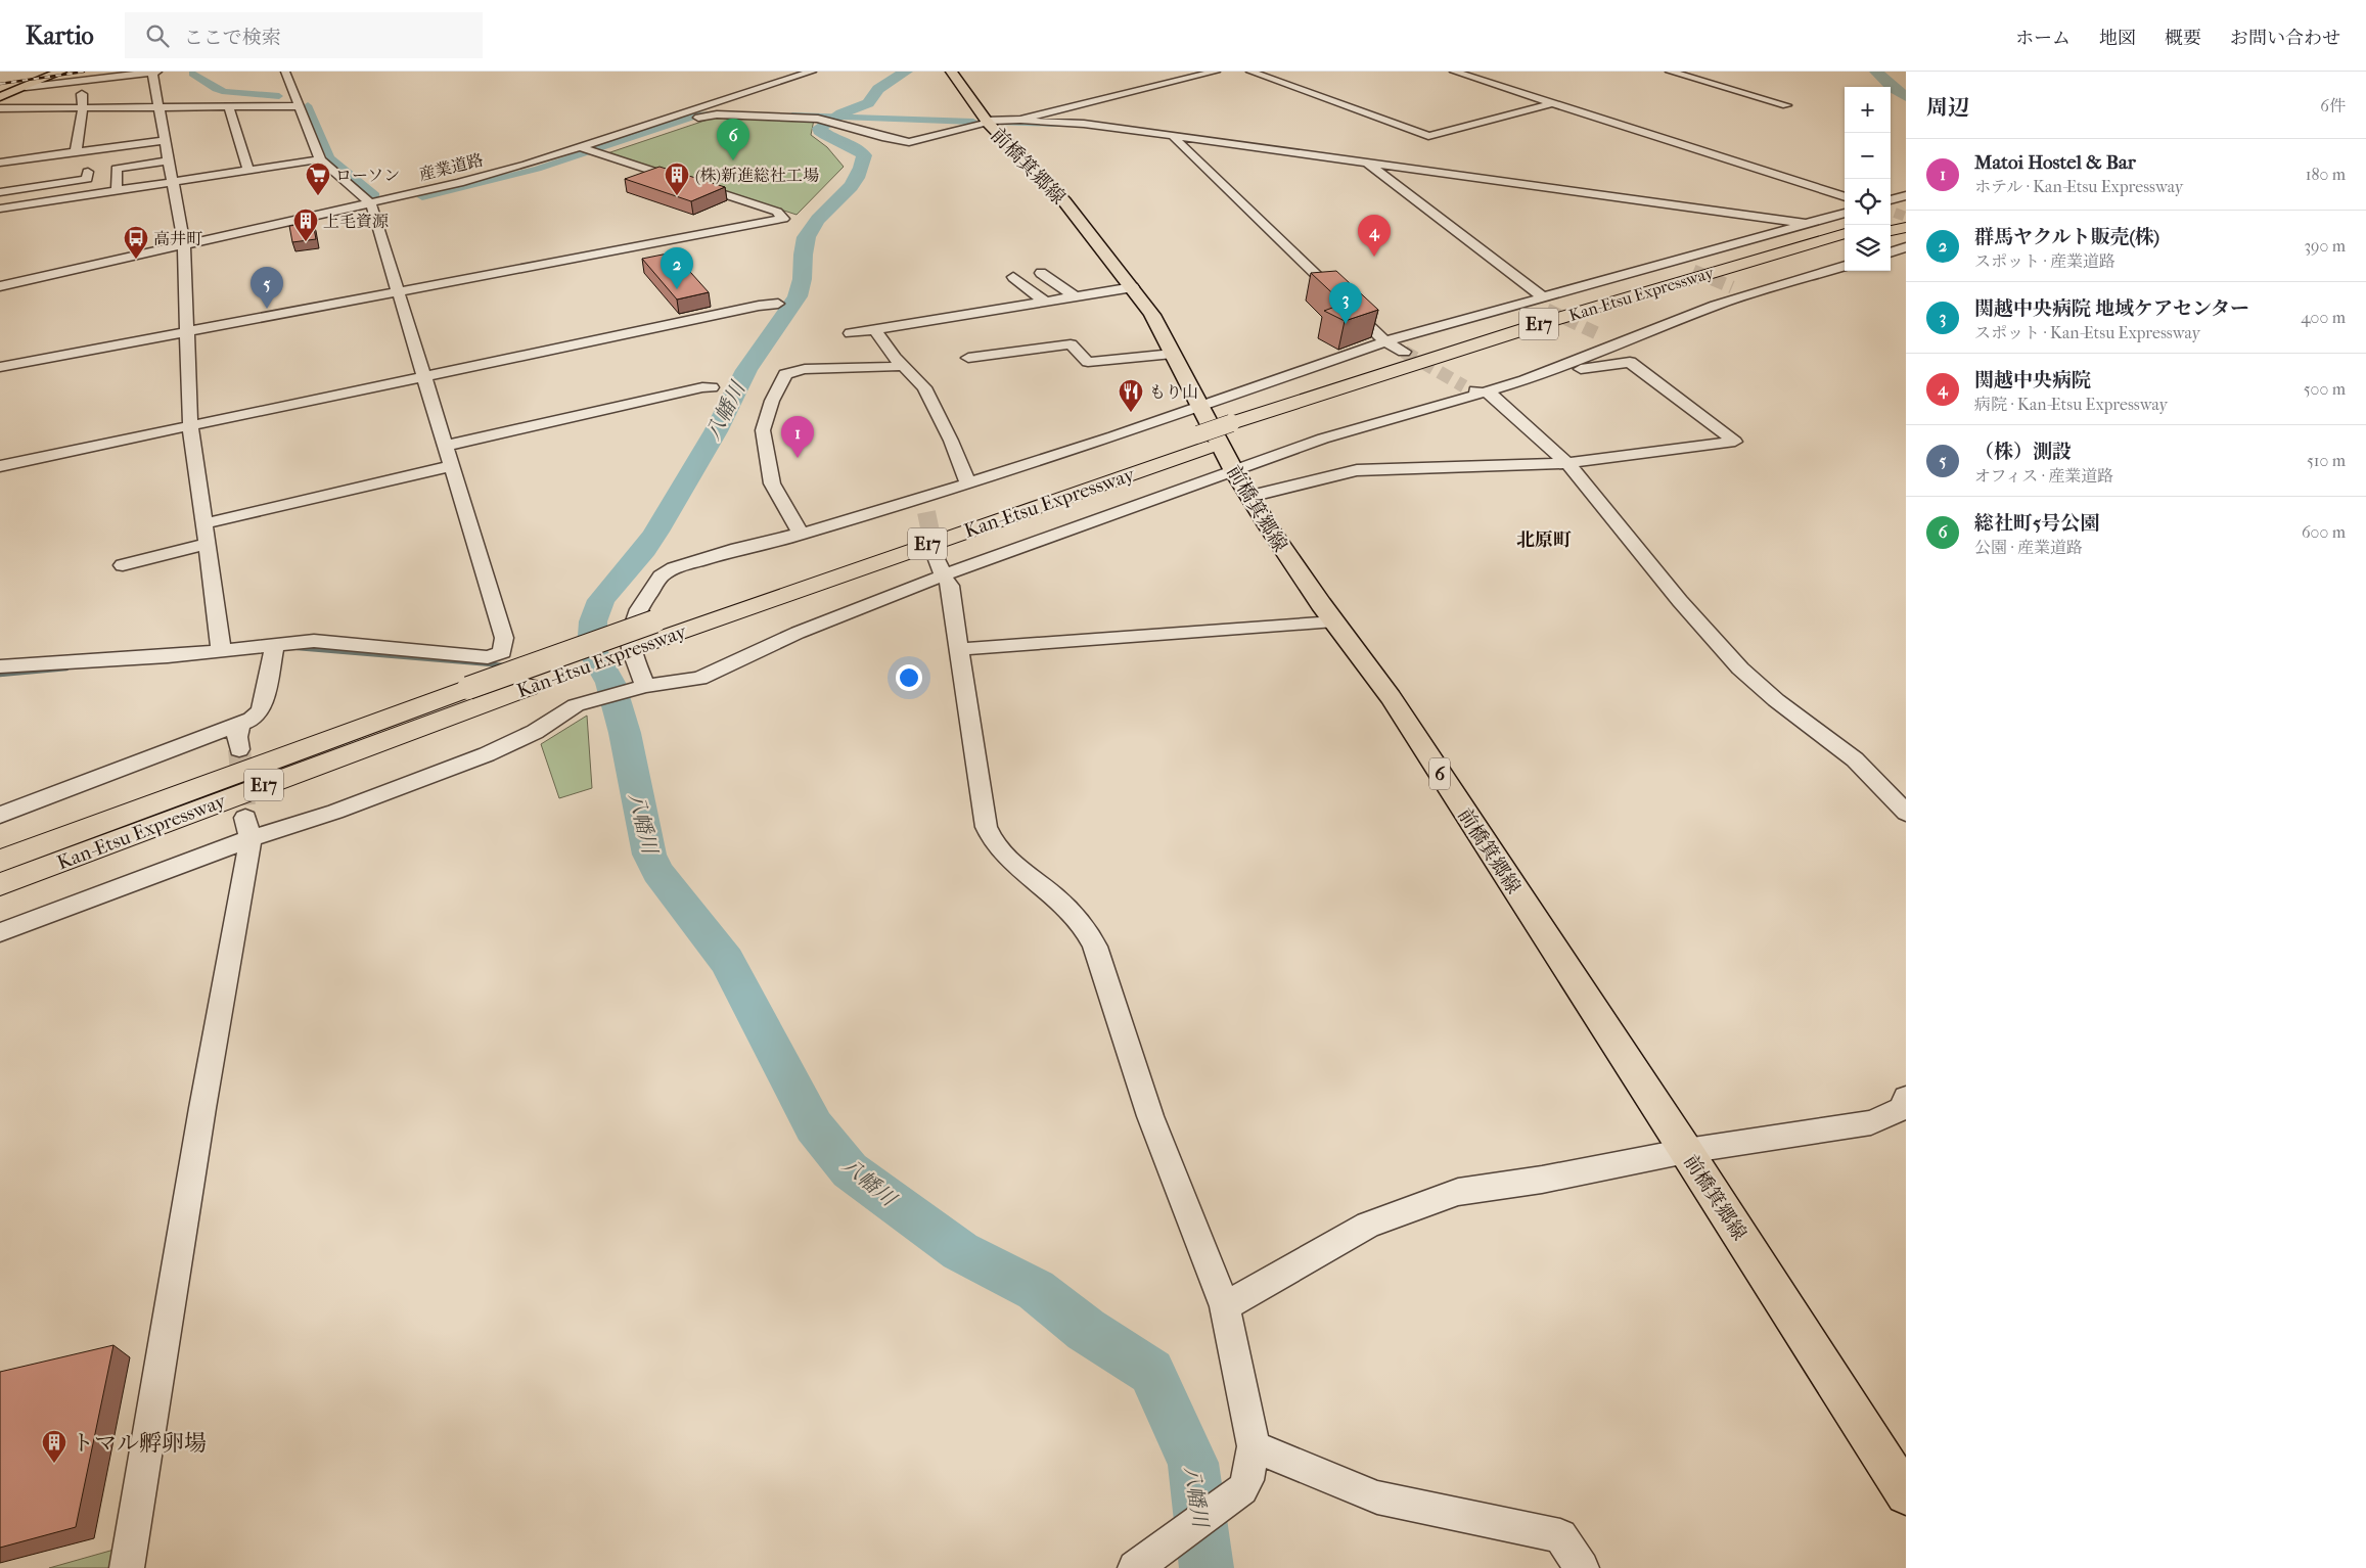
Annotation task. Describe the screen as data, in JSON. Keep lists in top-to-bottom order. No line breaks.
{"streets":{"highway":["Kan-Etsu Expressway","E17"],"main road":["前橋箕郷線","6"],"street":["産業道路"]},"districts":["北原町"],"water":["八幡川"],"places":{"supermarket":["ローソン"],"building":["(株)新進総社工場","上毛資源","トマル孵卵場"],"bus stop":["高井町"],"restaurant":["もり山"]},"page":{"header":"Kartio","search":"ここで検索","nav":["ホーム","地図","概要","お問い合わせ"],"heading":["周辺","6件"],"map_buttons":["+","−"],"pins":["6","4","2","5","3","1"],"list":[{"mark":"1","name":"Matoi Hostel & Bar","note":"ホテル · Kan-Etsu Expressway","value":"180 m"},{"mark":"2","name":"群馬ヤクルト販売(株)","note":"スポット · 産業道路","value":"390 m"},{"mark":"3","name":"関越中央病院 地域ケアセンター","note":"スポット · Kan-Etsu Expressway","value":"400 m"},{"mark":"4","name":"関越中央病院","note":"病院 · Kan-Etsu Expressway","value":"500 m"},{"mark":"5","name":"（株）測設","note":"オフィス · 産業道路","value":"510 m"},{"mark":"6","name":"総社町5号公園","note":"公園 · 産業道路","value":"600 m"}]}}
